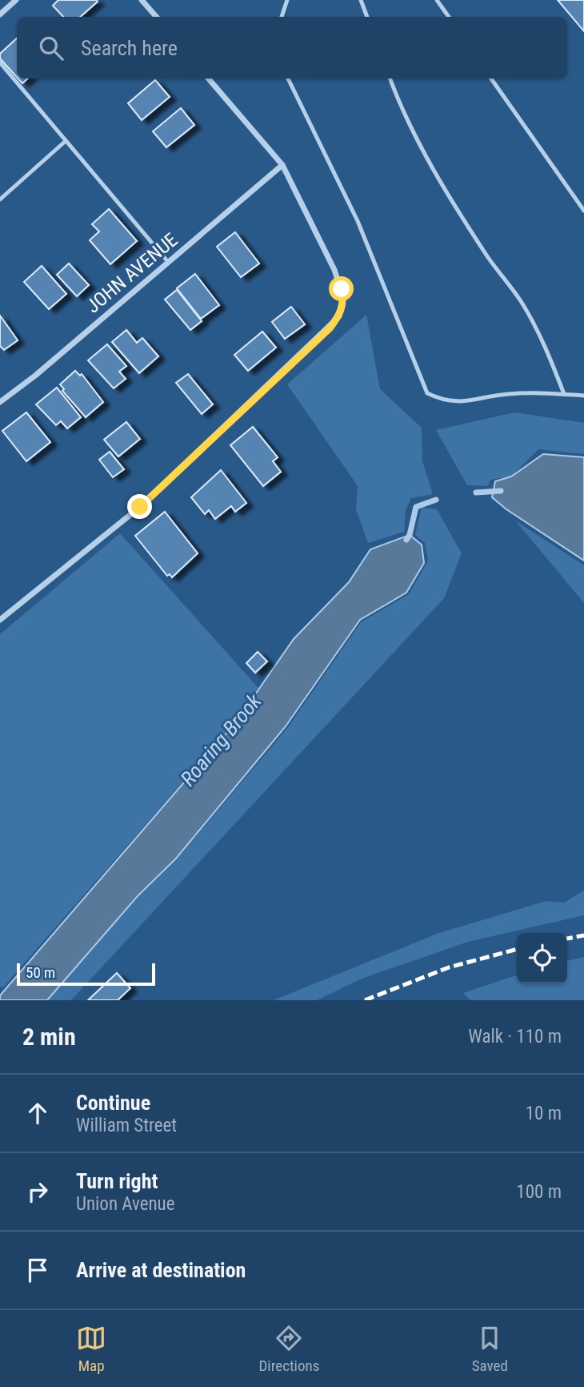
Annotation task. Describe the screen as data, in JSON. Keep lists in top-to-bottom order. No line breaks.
{"streets":{"street":["JOHN AVENUE"]},"water":["Roaring Brook"],"scale_bar":"50 m","page":{"search":"Search here","scale":"50 m","heading":["2 min","Walk · 110 m"],"list":[["Continue","William Street","10 m"],["Turn right","Union Avenue","100 m"],"Arrive at destination"],"nav":["Map","Directions","Saved"]}}
